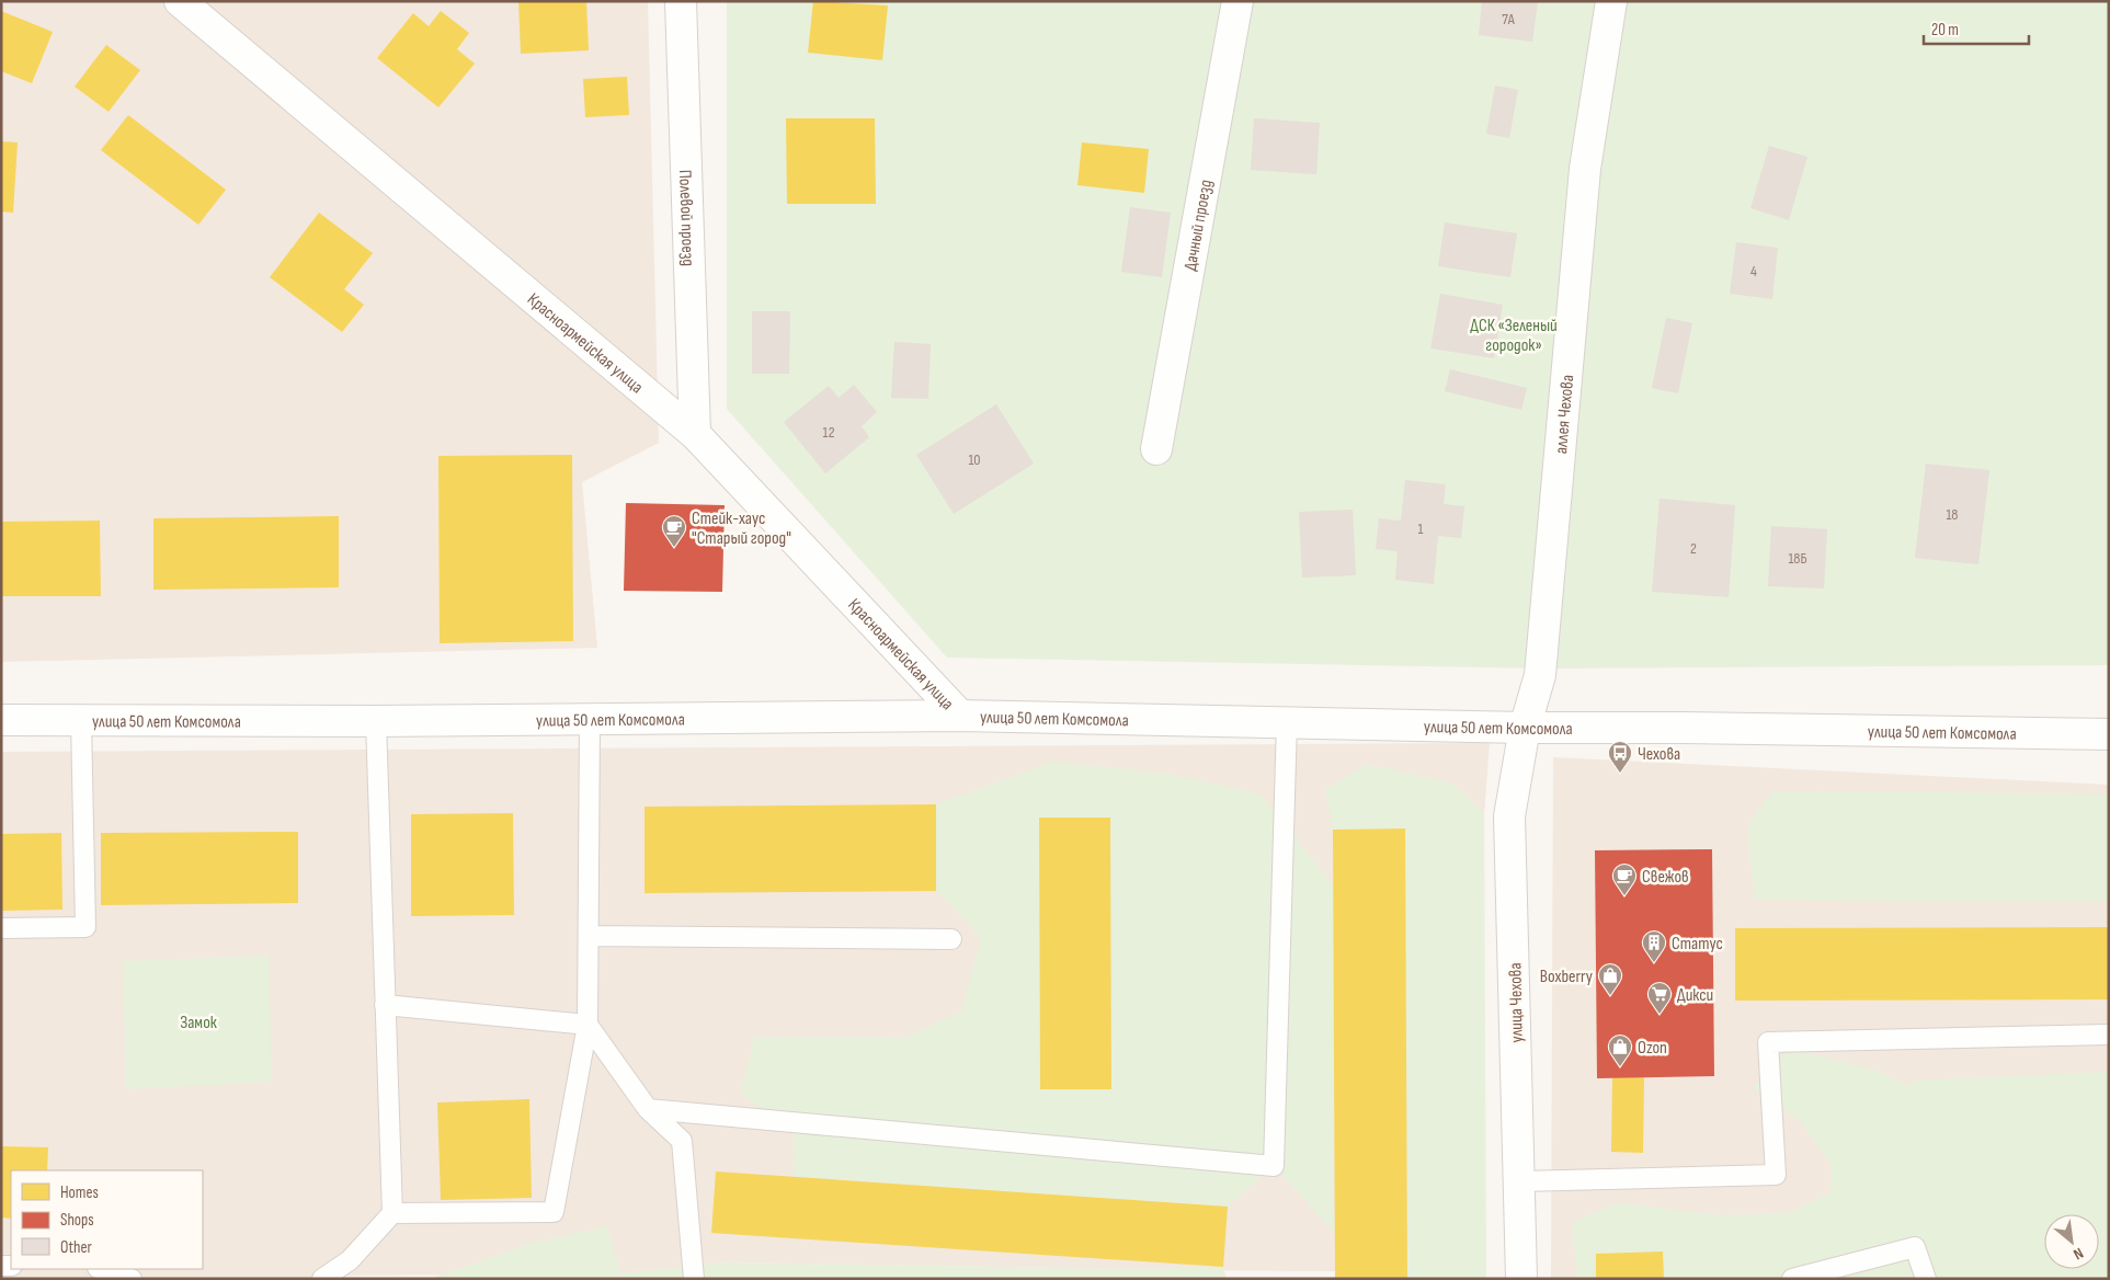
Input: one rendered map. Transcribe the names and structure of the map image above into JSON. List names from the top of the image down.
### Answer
{
  "streets": {
    "street": [
      "Полевой проезд",
      "Дачный проезд",
      "Красноармейская улица",
      "аллея Чехова",
      "улица 50 лет Комсомола",
      "улица Чехова"
    ]
  },
  "crossings": [
    ["Полевой проезд", "Красноармейская улица"],
    ["Красноармейская улица", "улица 50 лет Комсомола"],
    ["аллея Чехова", "улица 50 лет Комсомола"],
    ["аллея Чехова", "улица Чехова"],
    ["улица 50 лет Комсомола", "улица Чехова"]
  ],
  "parks": ["ДСК «Зеленый городок»", "Замок"],
  "places": {
    "cafe": ["Стейк-хаус \"Старый город\"", "Свежов"],
    "bus stop": ["Чехова"],
    "building": ["Статус"],
    "shop": ["Boxberry", "Ozon"],
    "supermarket": ["Дикси"]
  },
  "house_numbers": [
    "7А",
    "4",
    "12",
    "10",
    "18",
    "1",
    "2",
    "18Б"
  ],
  "legend": ["Homes", "Shops", "Other"],
  "scale_bar": "20 m",
  "north": "bottom right"
}
